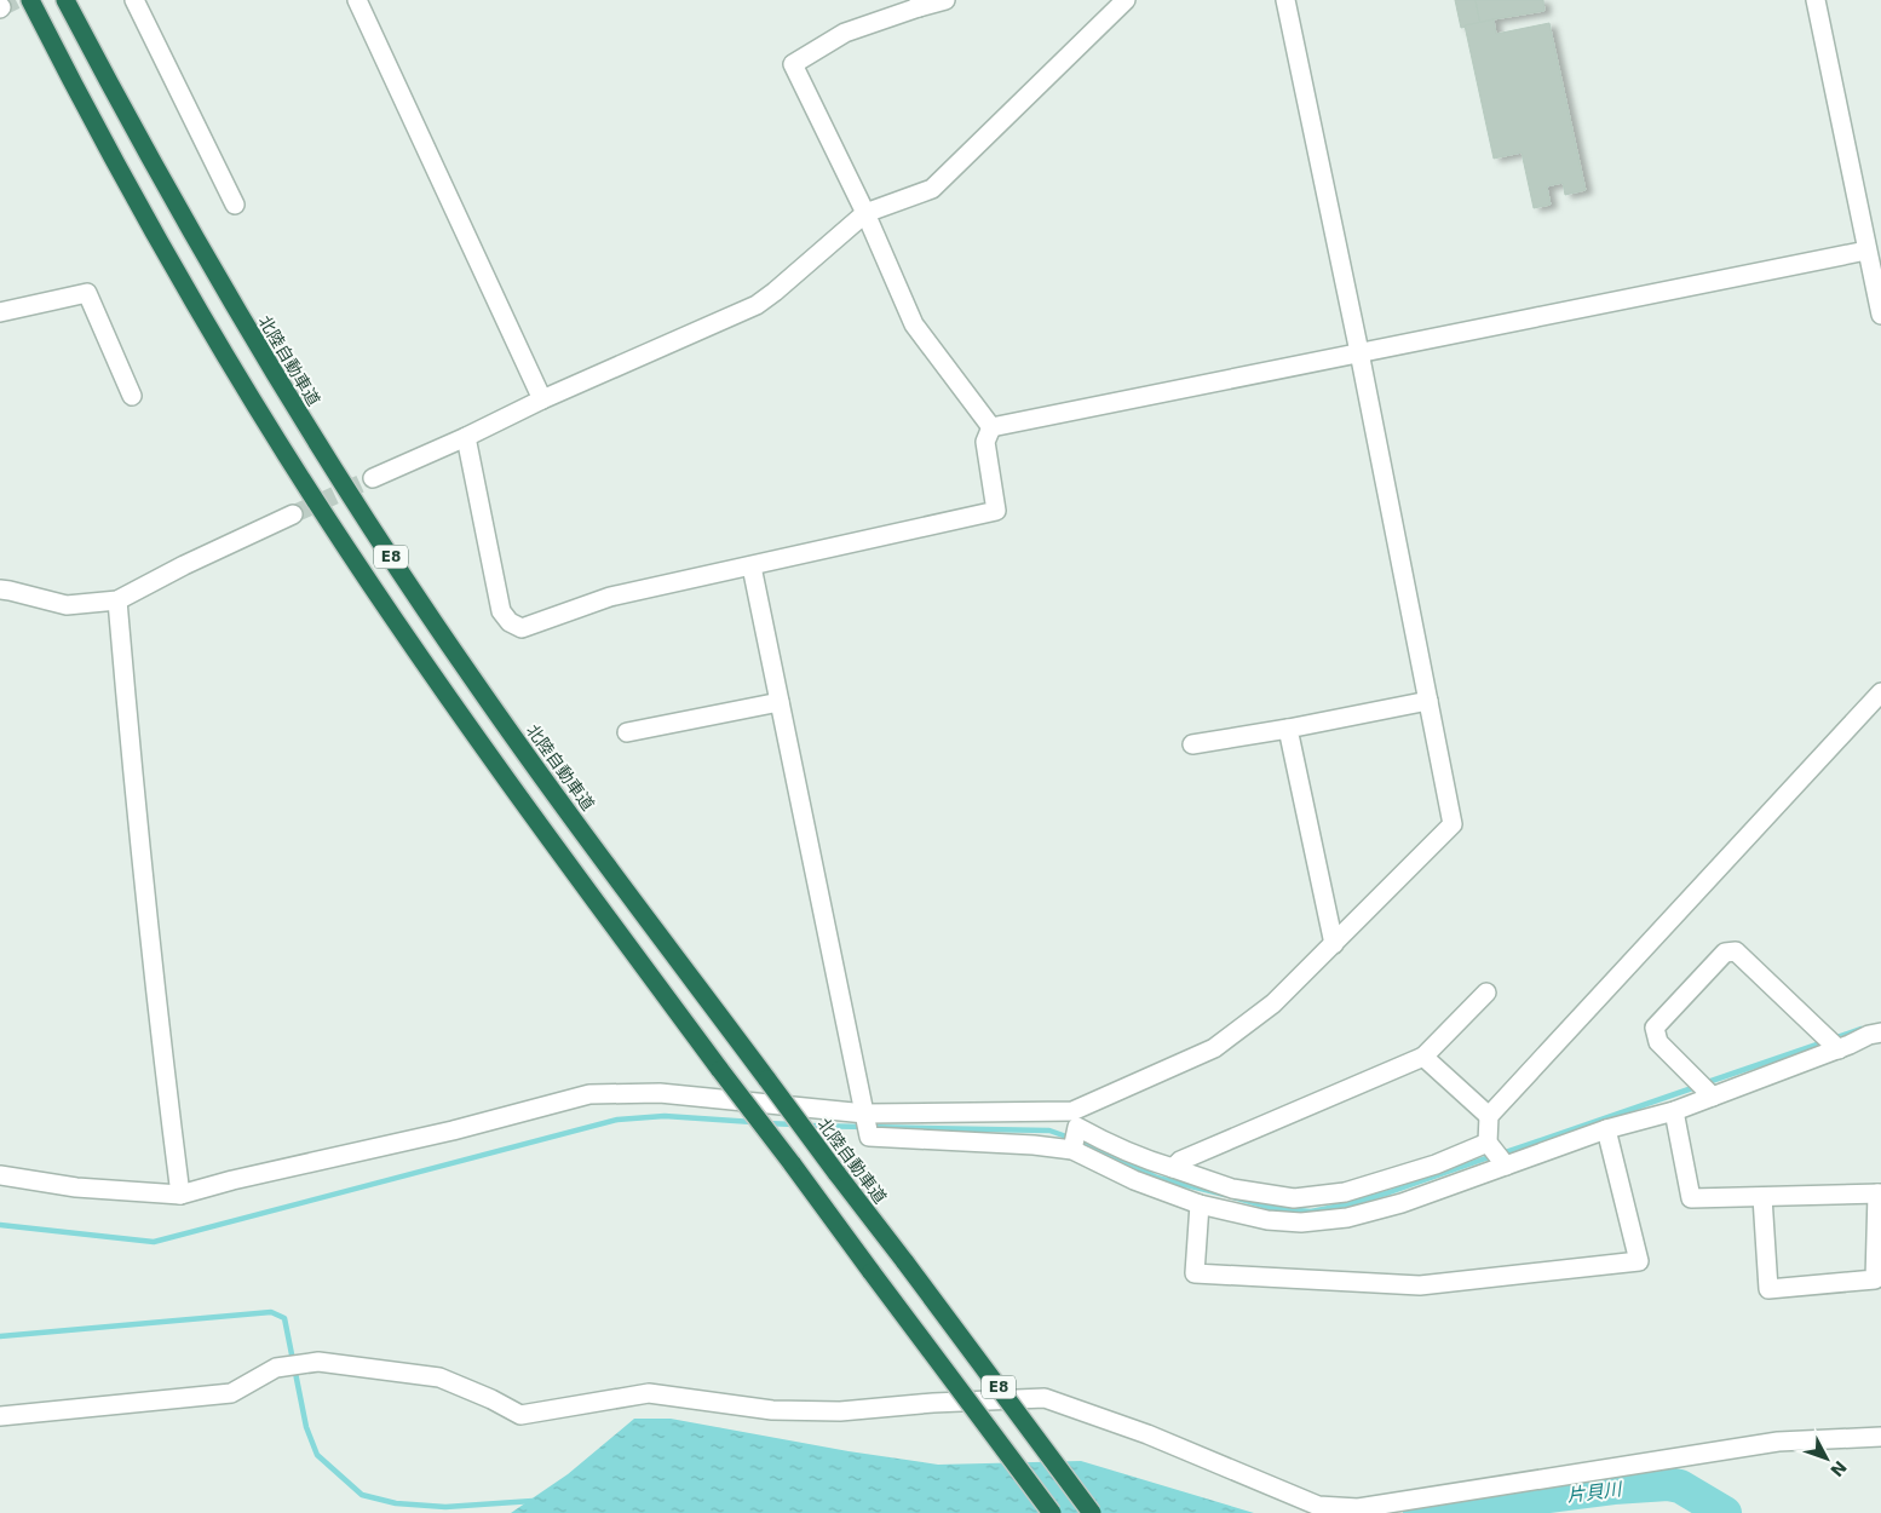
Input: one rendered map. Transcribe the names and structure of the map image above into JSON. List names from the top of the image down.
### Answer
{
  "streets": {
    "highway": ["北陸自動車道", "E8"]
  },
  "water": ["片貝川"],
  "north": "bottom right"
}
